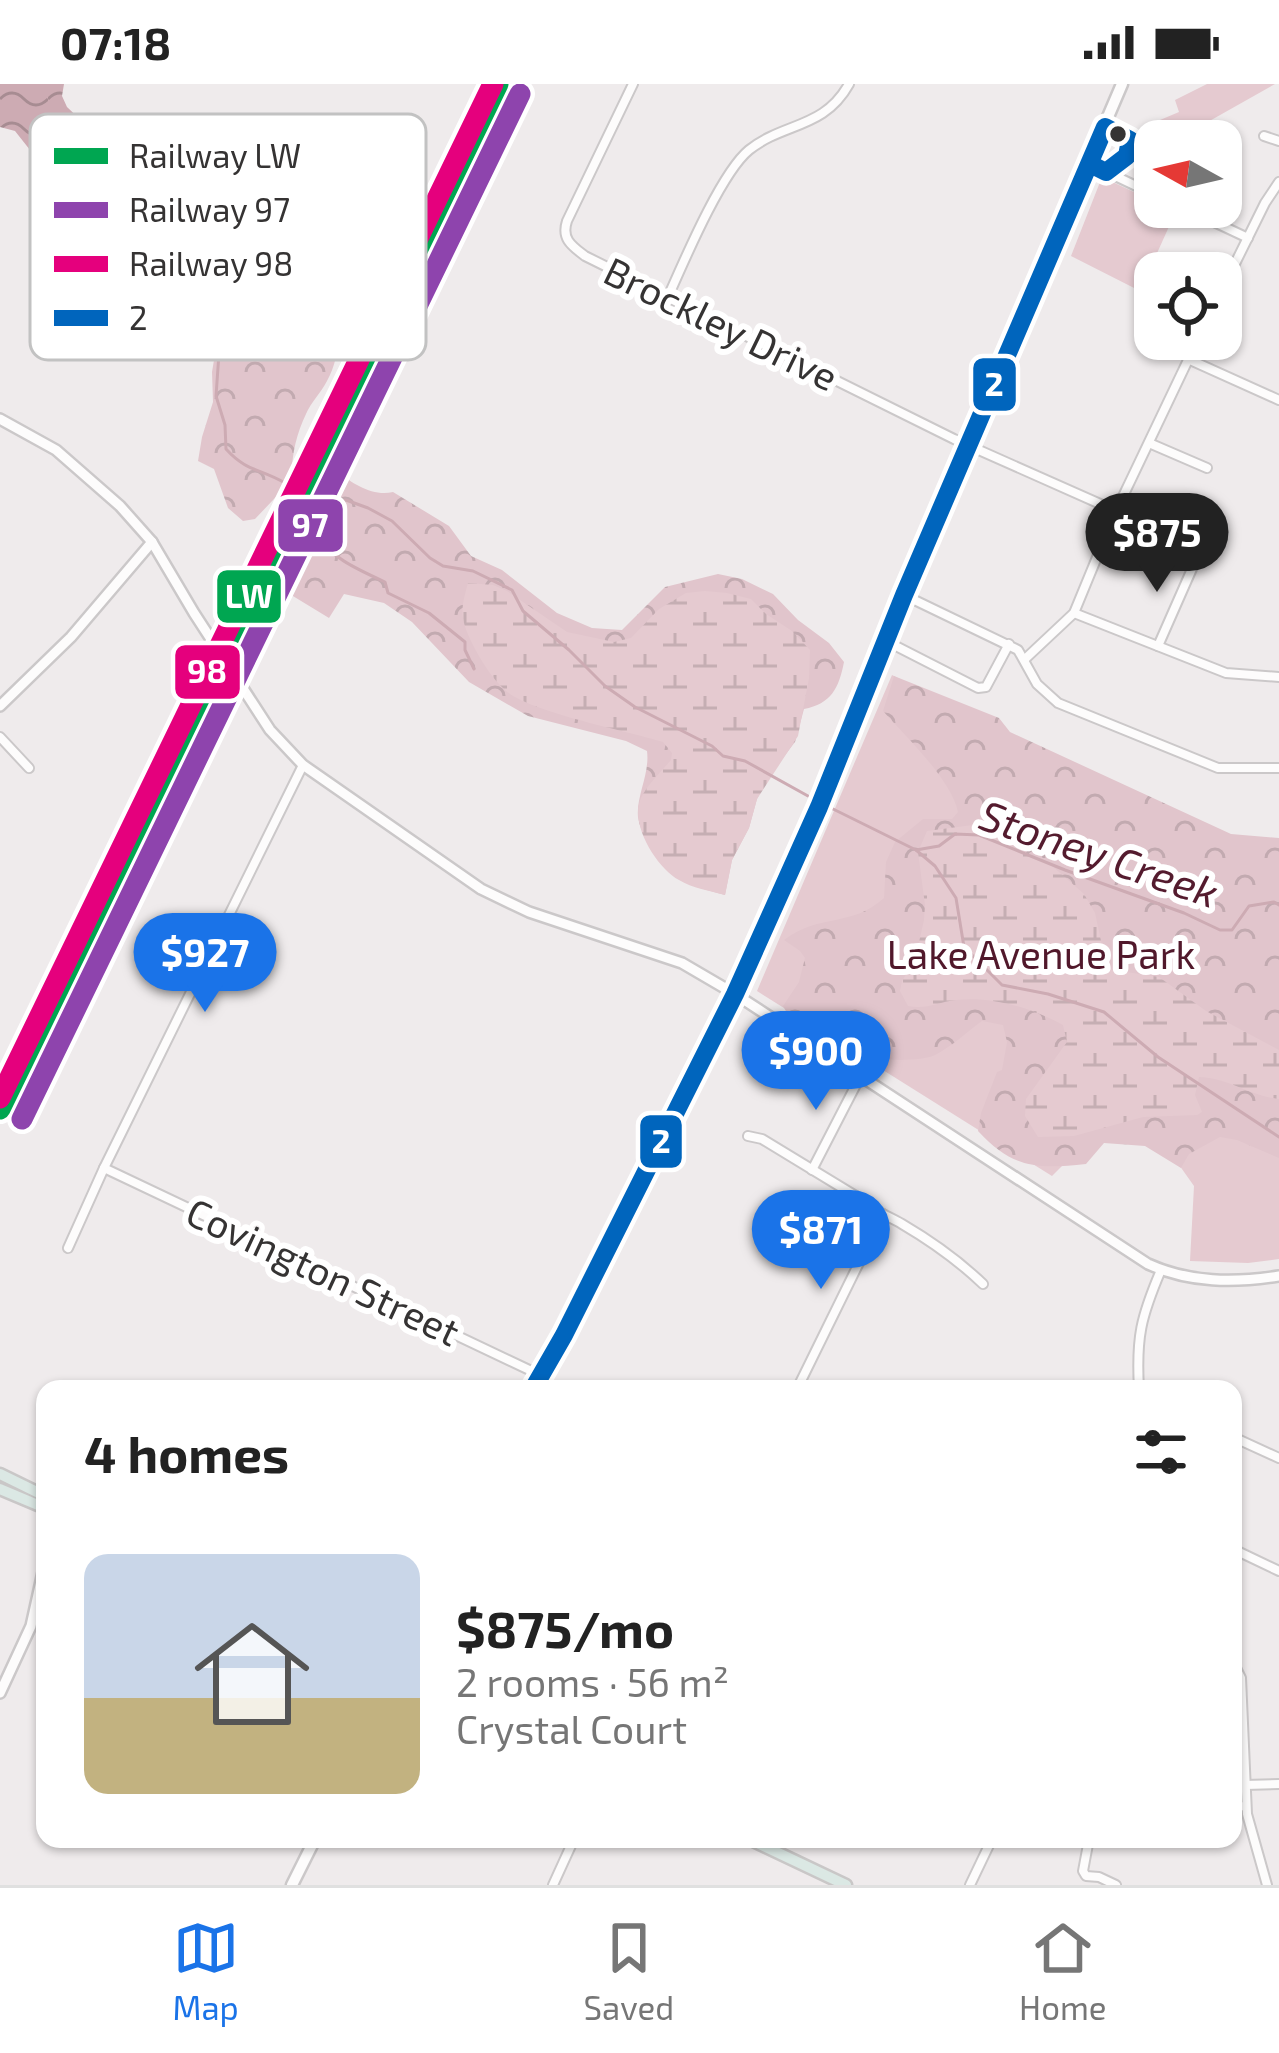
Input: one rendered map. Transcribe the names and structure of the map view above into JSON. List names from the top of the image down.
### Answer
{
  "streets": {
    "street": ["Brockley Drive", "Covington Street"]
  },
  "water": ["Stoney Creek"],
  "parks": ["Lake Avenue Park"],
  "lines": [
    "rail line LW",
    "rail line 98",
    "rail line 97",
    "transit line 2"
  ],
  "legend": [
    "Railway LW",
    "Railway 97",
    "Railway 98",
    "2"
  ],
  "north": "left",
  "page": {
    "status": "07:18",
    "price": [
      "$875",
      "$927",
      "$900",
      "$871"
    ],
    "heading": "4 homes",
    "list": [
      {
        "name": "$875/mo",
        "note": "2 rooms · 56 m² · Crystal Court"
      }
    ],
    "tabs": ["Map", "Saved", "Home"]
  }
}
